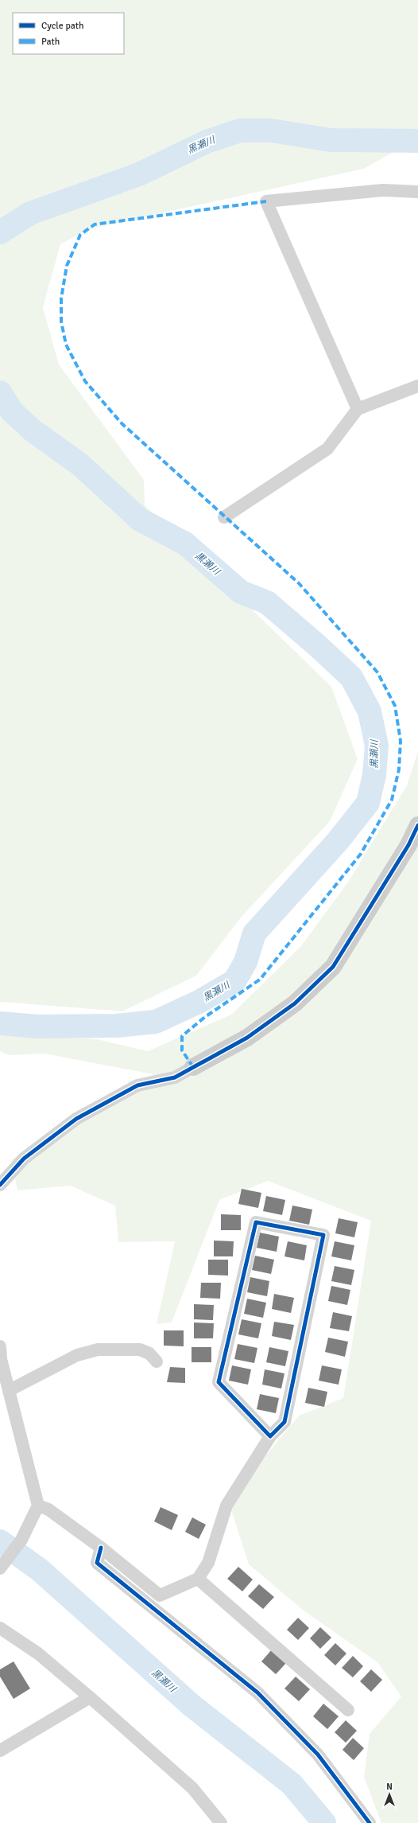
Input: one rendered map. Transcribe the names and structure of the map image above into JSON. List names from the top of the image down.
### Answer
{
  "water": ["黒瀬川"],
  "legend": ["Cycle path", "Path"],
  "north": "top"
}
